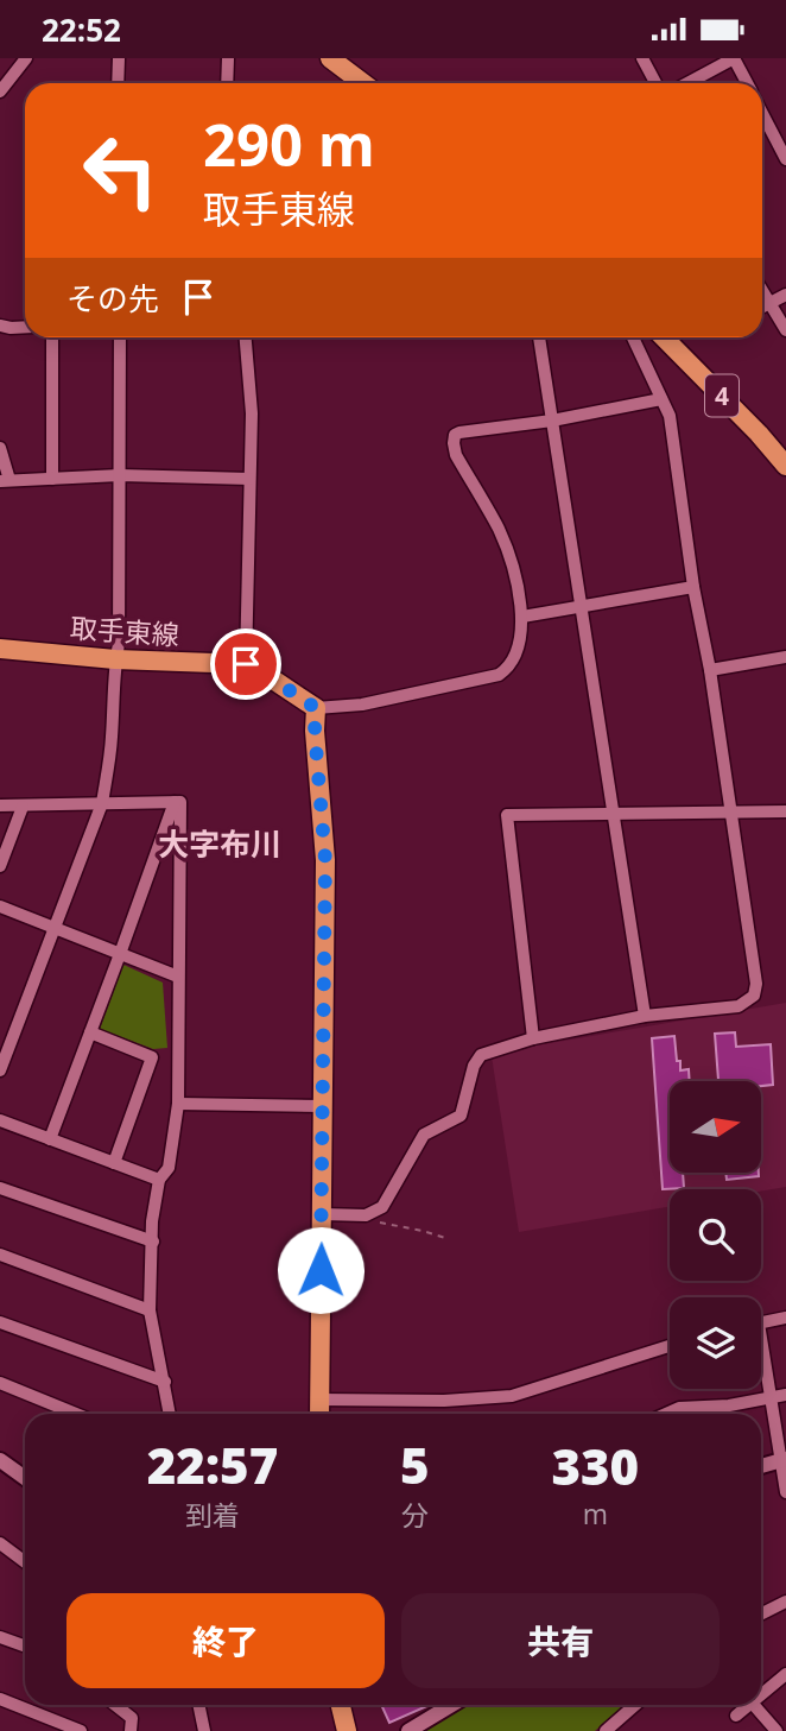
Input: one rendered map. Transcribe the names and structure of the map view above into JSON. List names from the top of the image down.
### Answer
{
  "streets": {
    "main road": ["4", "取手東線"]
  },
  "districts": ["大字布川"],
  "north": "right",
  "page": {
    "status": "22:52",
    "turn": ["290 m", "取手東線"],
    "then": "その先",
    "eta": [
      "22:57",
      "到着",
      "5",
      "分",
      "330",
      "m"
    ],
    "buttons": ["終了", "共有"]
  }
}
